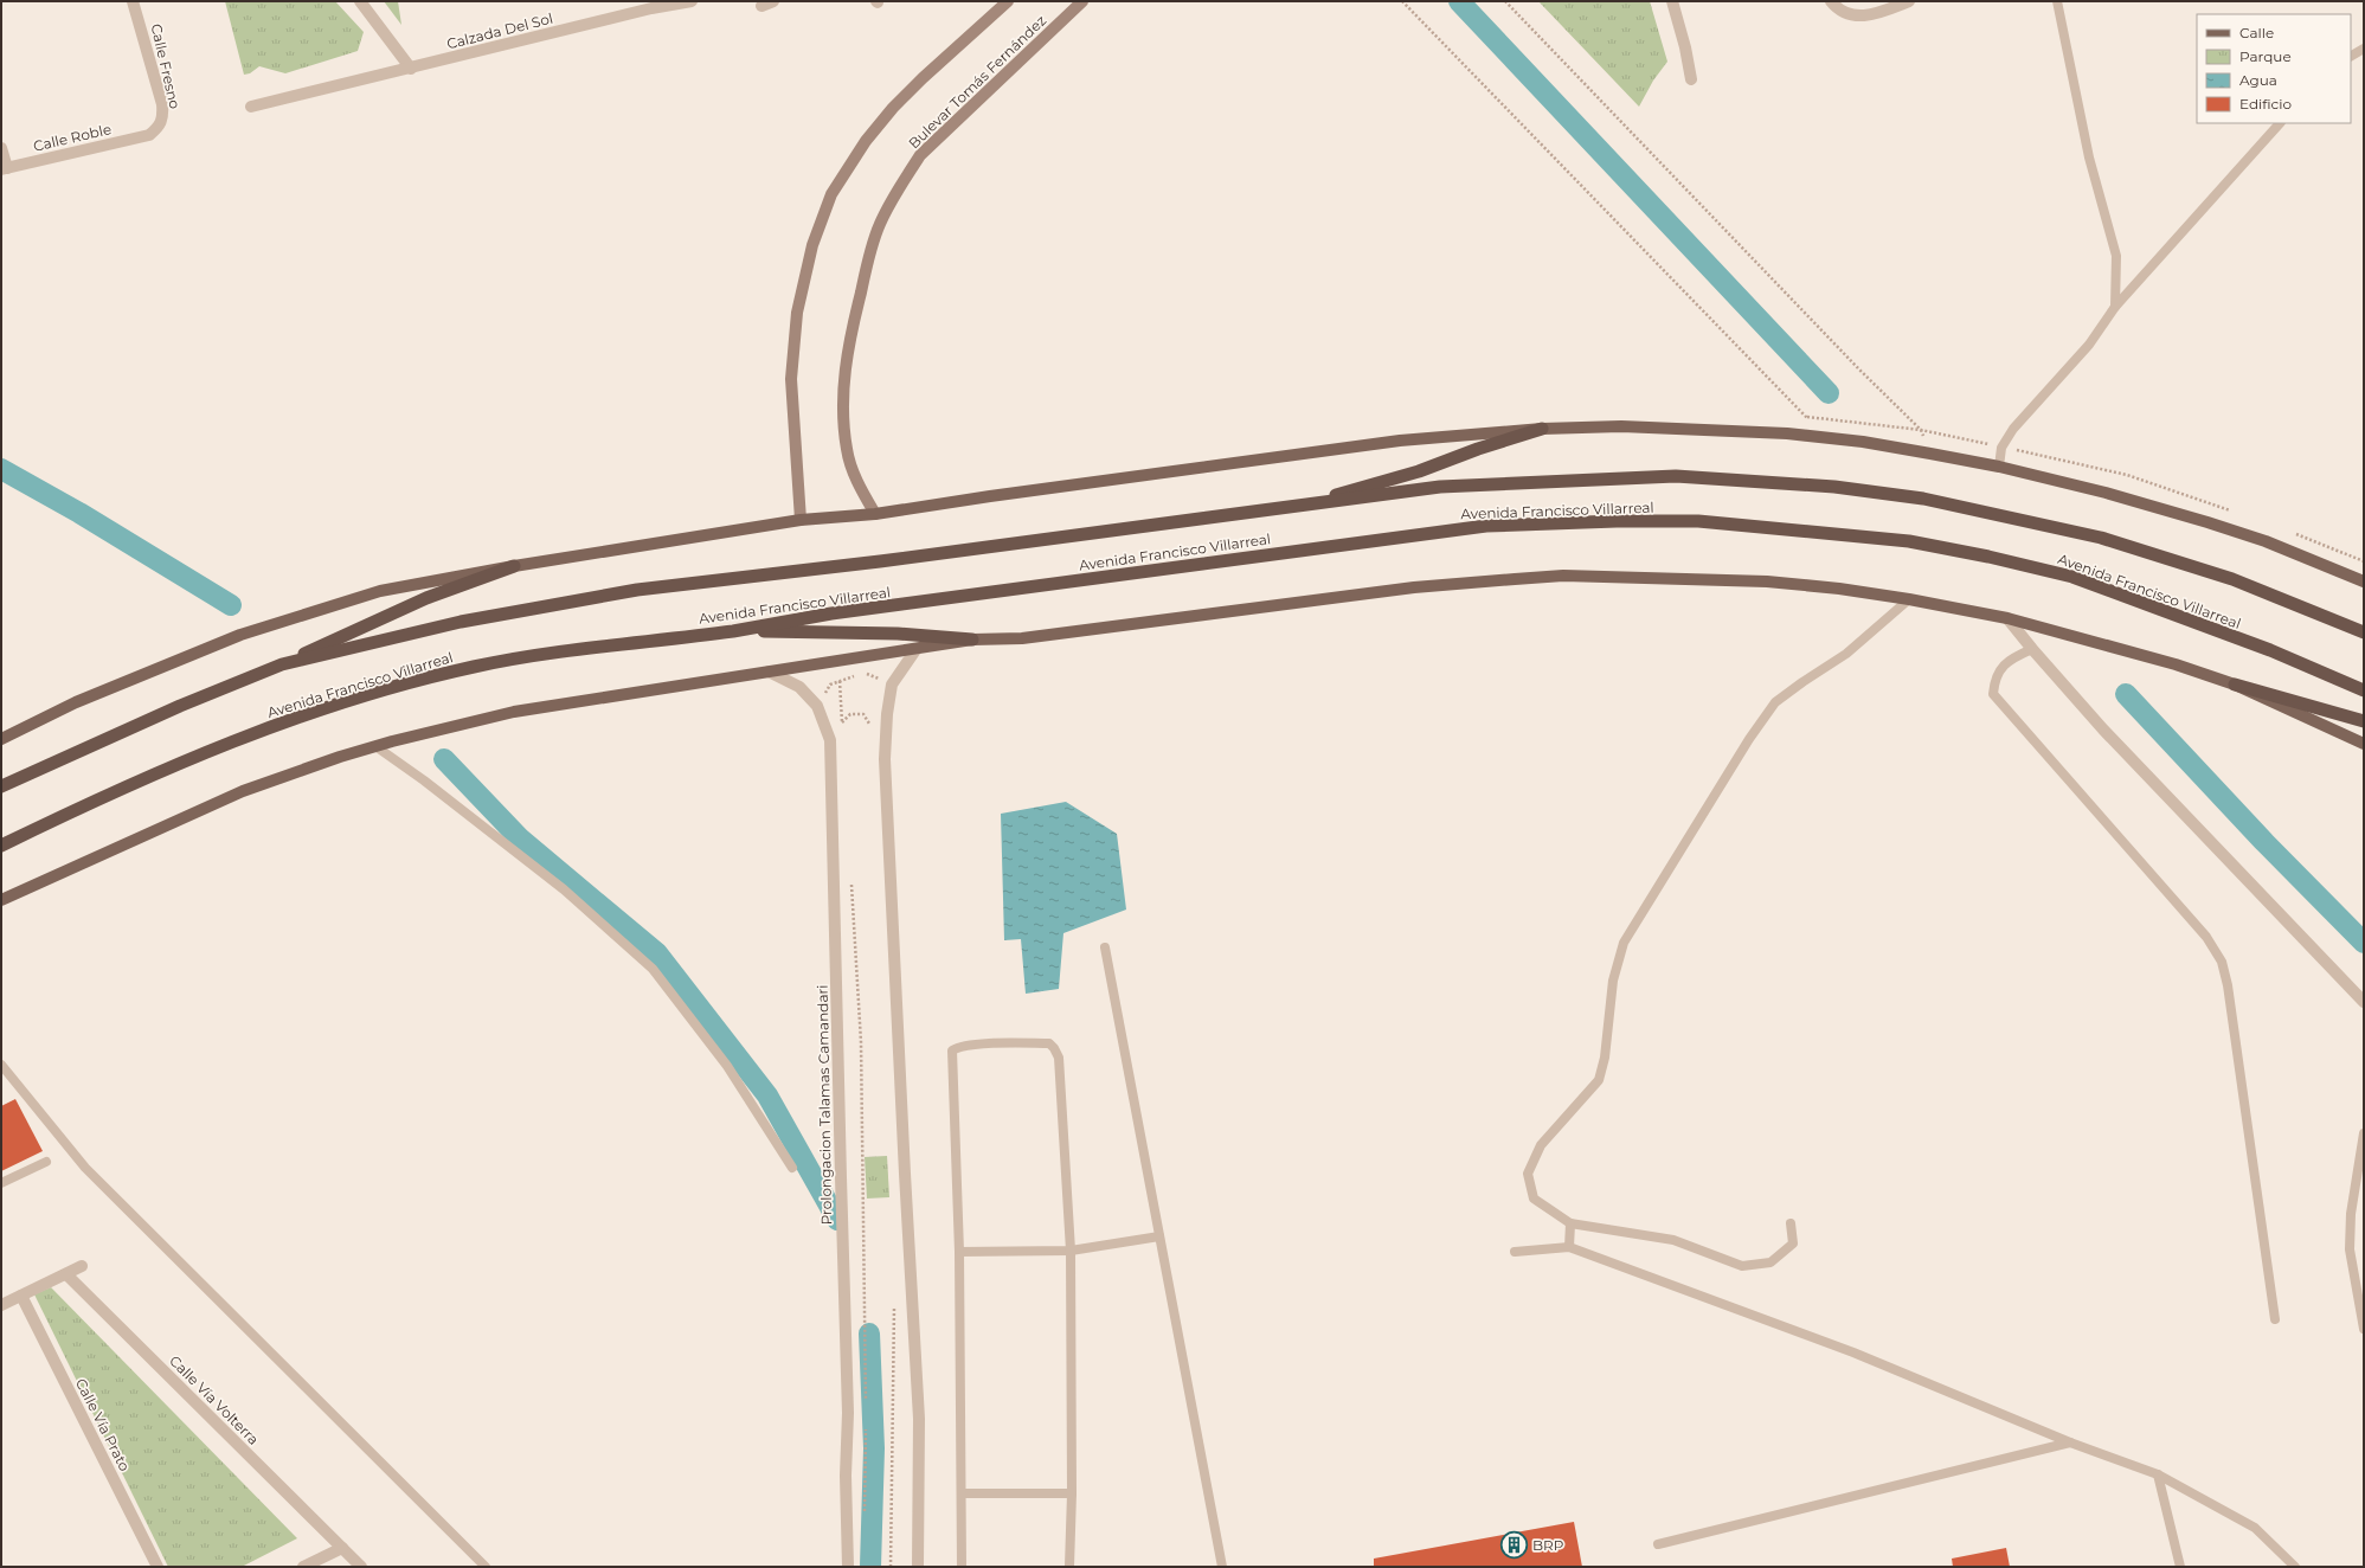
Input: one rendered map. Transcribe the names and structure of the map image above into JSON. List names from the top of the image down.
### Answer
{
  "streets": {
    "highway": ["Avenida Francisco Villarreal"],
    "main road": ["Bulevar Tomás Fernández"],
    "street": [
      "Calzada Del Sol",
      "Calle Fresno",
      "Calle Roble",
      "Prolongacion Talamas Camandari",
      "Calle Vía Volterra",
      "Calle Vía Prato"
    ]
  },
  "crossings": [
    ["Calle Fresno", "Calle Roble"]
  ],
  "places": {
    "building": ["BRP"]
  },
  "legend": [
    "Calle",
    "Parque",
    "Agua",
    "Edificio"
  ]
}
